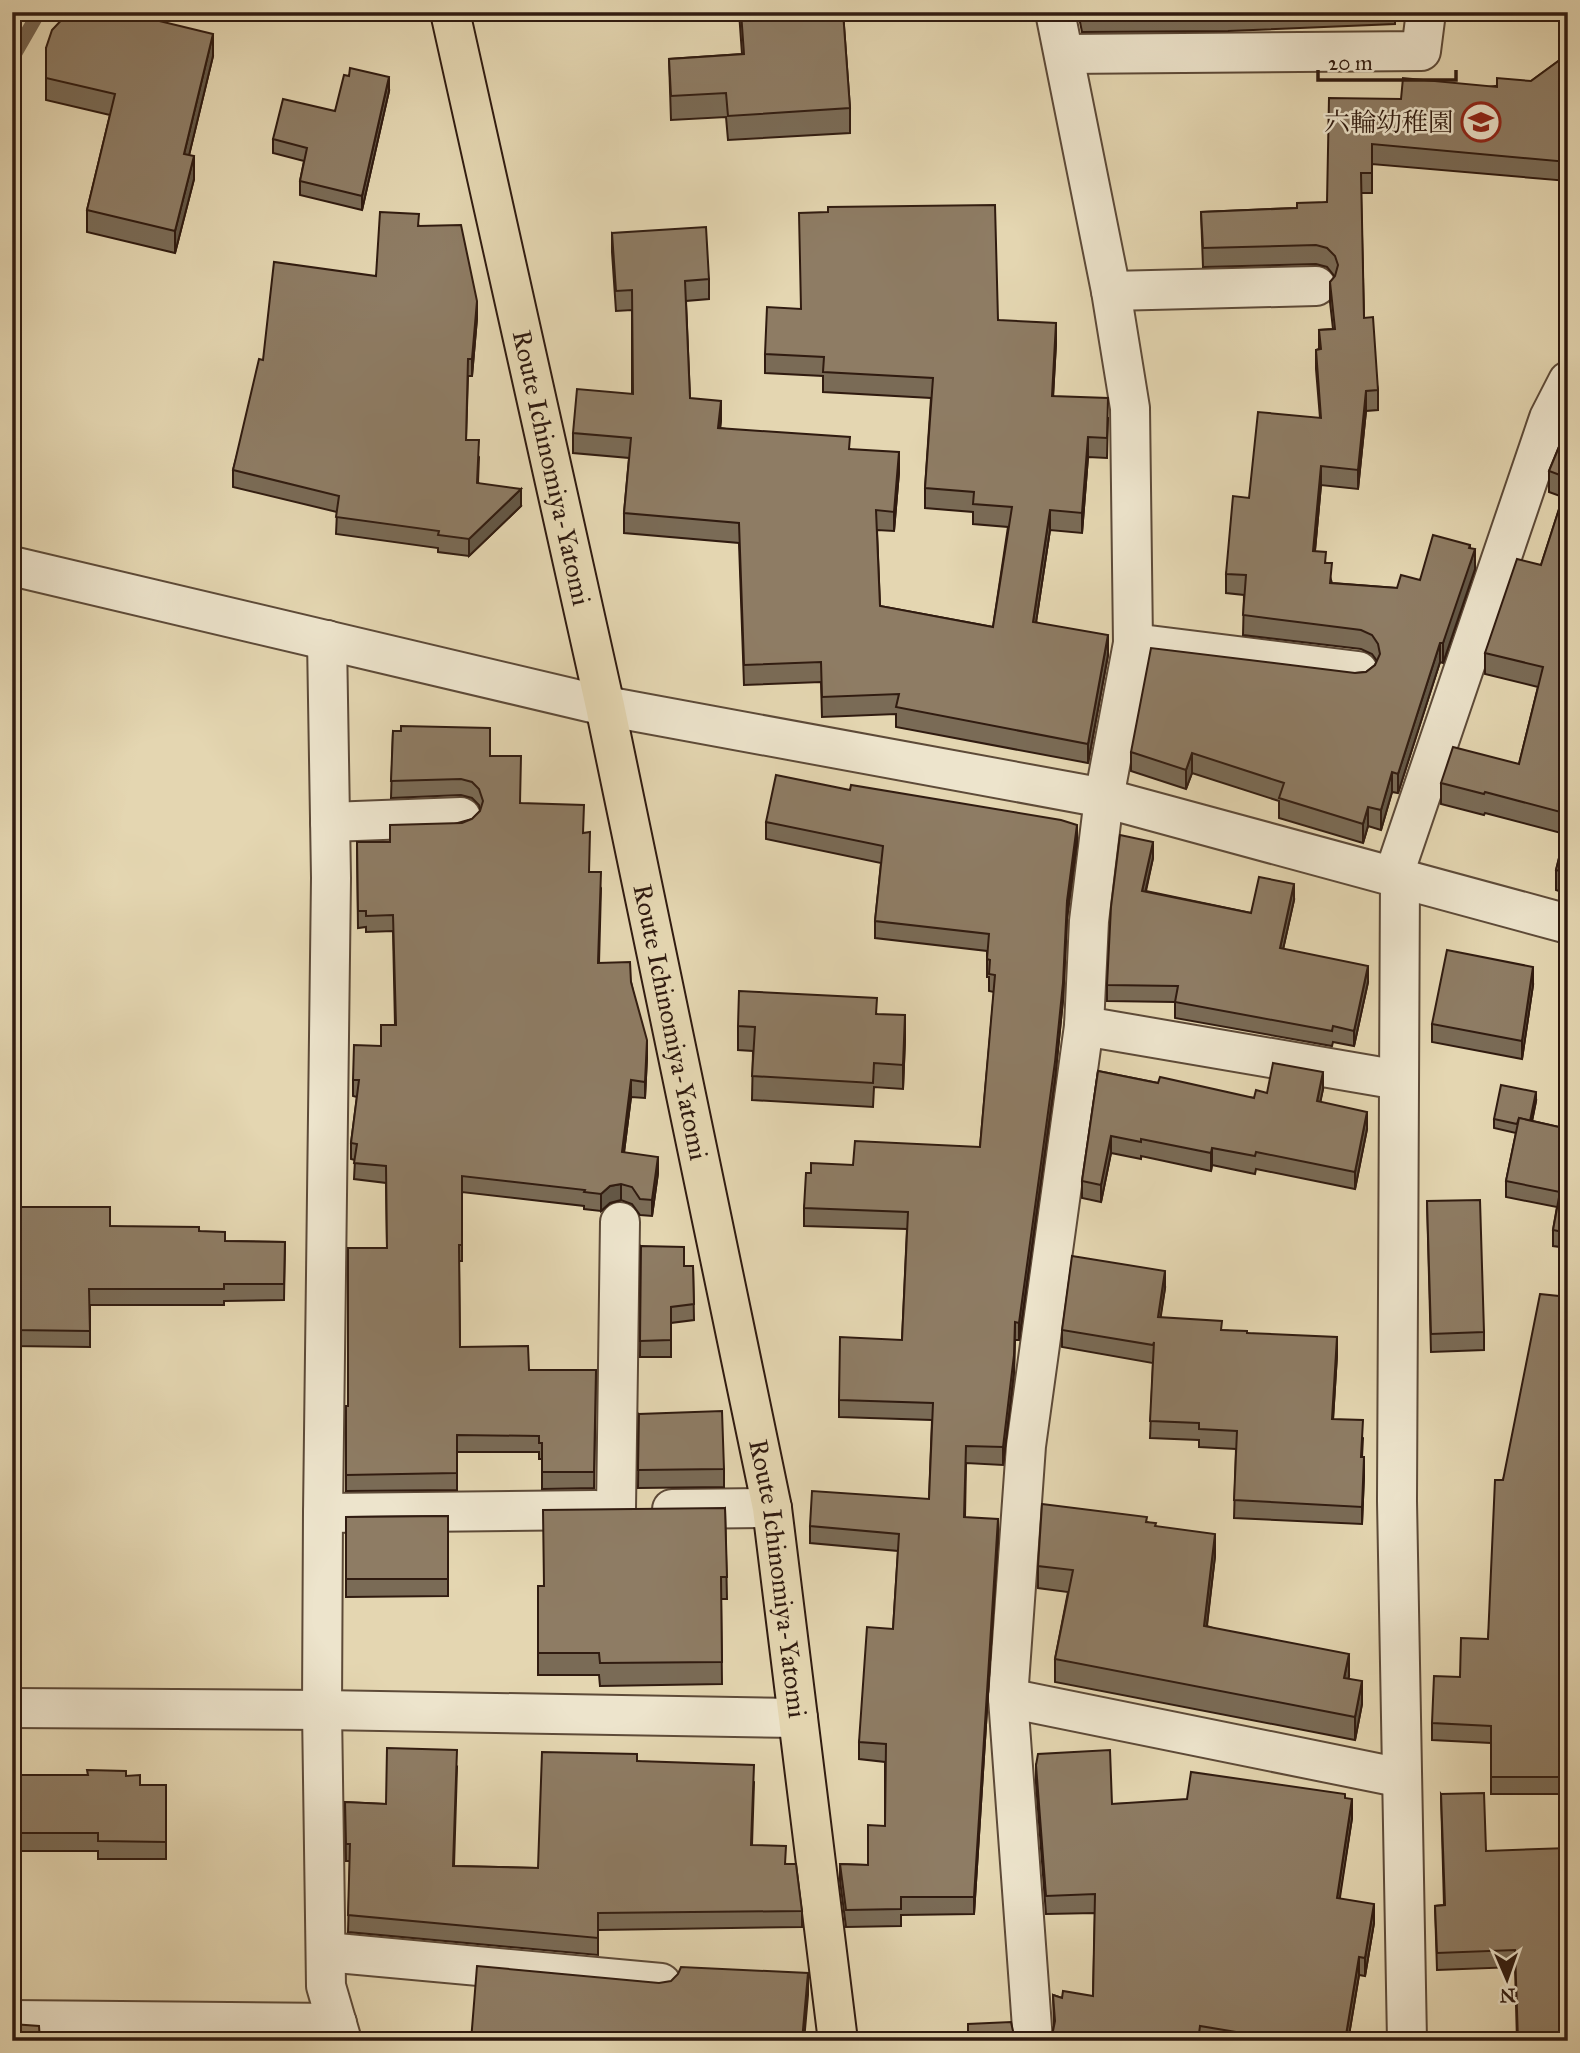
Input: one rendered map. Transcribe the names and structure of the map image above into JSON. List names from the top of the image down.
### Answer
{
  "streets": {
    "main road": ["Route Ichinomiya-Yatomi"]
  },
  "places": {
    "school or university": ["六輪幼稚園"]
  },
  "scale_bar": "20 m",
  "north": "bottom"
}
